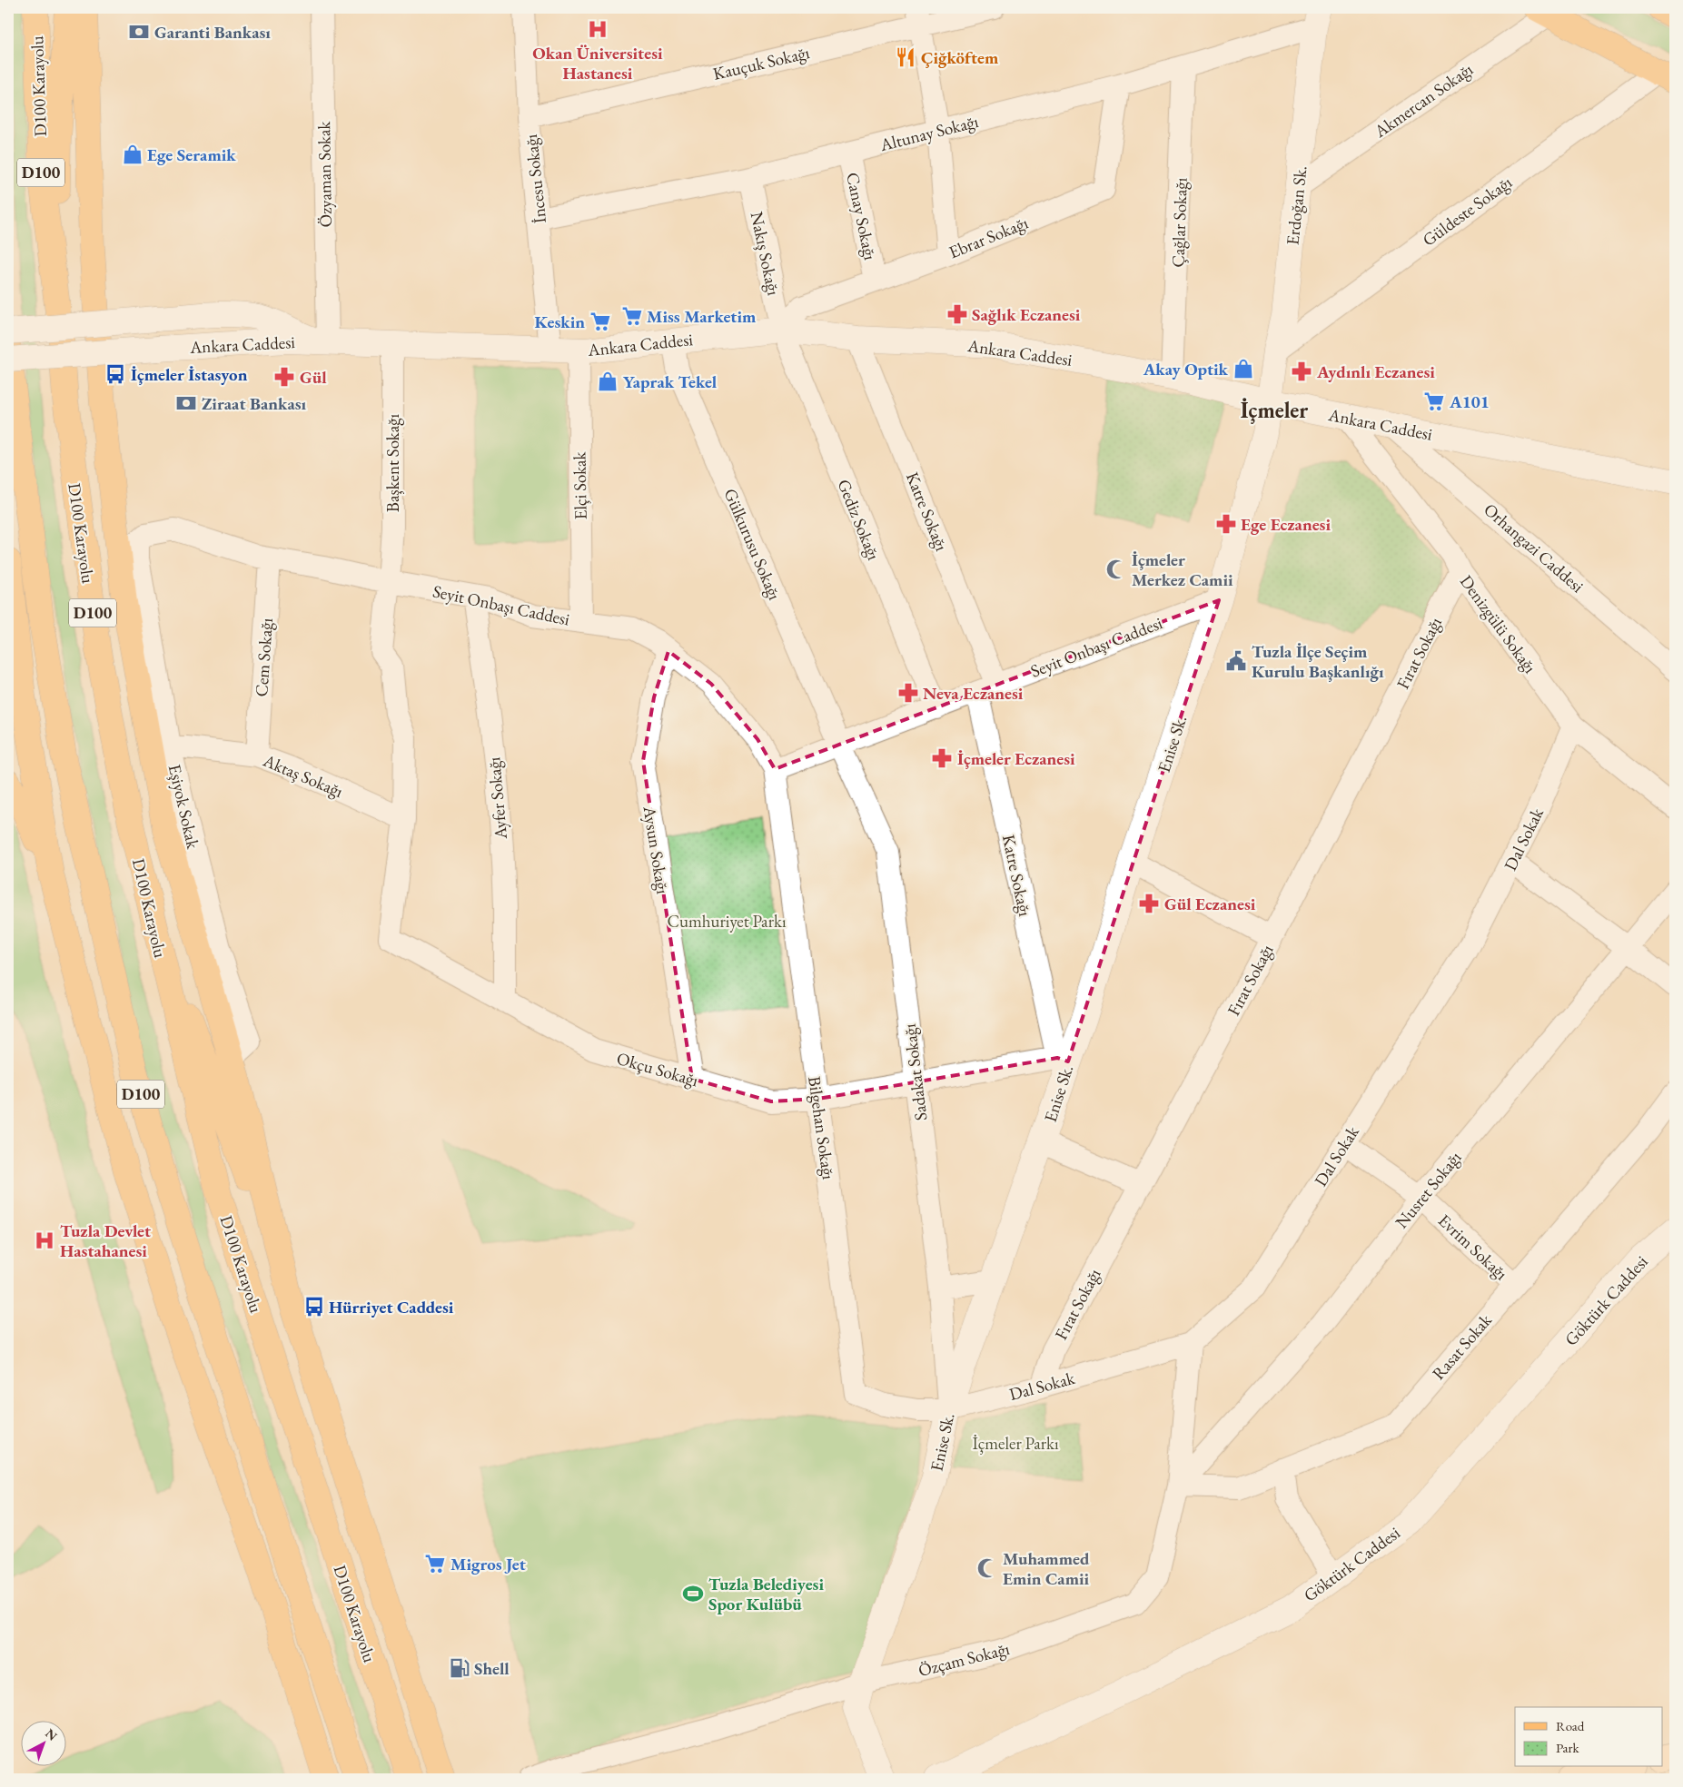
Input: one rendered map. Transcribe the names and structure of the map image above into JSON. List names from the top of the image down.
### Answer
{
  "streets": {
    "main road": ["D100 Karayolu", "D100"],
    "street": [
      "Kauçuk Sokağı",
      "Akmercan Sokağı",
      "Altunay Sokağı",
      "Özyaman Sokak",
      "İncesu Sokağı",
      "Erdoğan Sk.",
      "Güldeste Sokağı",
      "Canay Sokağı",
      "Çağlar Sokağı",
      "Ebrar Sokağı",
      "Nakış Sokağı",
      "Ankara Caddesi",
      "Başkent Sokağı",
      "Elçi Sokak",
      "Katre Sokağı",
      "Gediz Sokağı",
      "Gülkurusu Sokağı",
      "Orhangazi Caddesi",
      "Seyit Onbaşı Caddesi",
      "Denizgülü Sokağı",
      "Fırat Sokağı",
      "Cem Sokağı",
      "Enise Sk.",
      "Aktaş Sokağı",
      "Ayfer Sokağı",
      "Eşiyok Sokak",
      "Dal Sokak",
      "Aysun Sokağı",
      "Okçu Sokağı",
      "Sadakat Sokağı",
      "Bilgehan Sokağı",
      "Nusret Sokağı",
      "Evrim Sokağı",
      "Göktürk Caddesi",
      "Rasat Sokak",
      "Özçam Sokağı"
    ]
  },
  "crossings": [
    ["Kauçuk Sokağı", "İncesu Sokağı"],
    ["Akmercan Sokağı", "Erdoğan Sk."],
    ["Altunay Sokağı", "İncesu Sokağı"],
    ["Altunay Sokağı", "Erdoğan Sk."],
    ["Altunay Sokağı", "Canay Sokağı"],
    ["Altunay Sokağı", "Çağlar Sokağı"],
    ["Altunay Sokağı", "Ebrar Sokağı"],
    ["Altunay Sokağı", "Nakış Sokağı"],
    ["Özyaman Sokak", "Ankara Caddesi"],
    ["İncesu Sokağı", "Ankara Caddesi"],
    ["Erdoğan Sk.", "Güldeste Sokağı"],
    ["Erdoğan Sk.", "Ankara Caddesi"],
    ["Erdoğan Sk.", "Enise Sk."],
    ["Canay Sokağı", "Ebrar Sokağı"],
    ["Çağlar Sokağı", "Ankara Caddesi"],
    ["Ebrar Sokağı", "Nakış Sokağı"],
    ["Ebrar Sokağı", "Ankara Caddesi"],
    ["Ebrar Sokağı", "Gediz Sokağı"],
    ["Nakış Sokağı", "Ankara Caddesi"],
    ["Nakış Sokağı", "Gediz Sokağı"],
    ["Ankara Caddesi", "Başkent Sokağı"],
    ["Ankara Caddesi", "Elçi Sokak"],
    ["Ankara Caddesi", "Katre Sokağı"],
    ["Ankara Caddesi", "Gediz Sokağı"],
    ["Ankara Caddesi", "Gülkurusu Sokağı"],
    ["Ankara Caddesi", "Orhangazi Caddesi"],
    ["Ankara Caddesi", "Denizgülü Sokağı"],
    ["Ankara Caddesi", "Enise Sk."],
    ["Başkent Sokağı", "Seyit Onbaşı Caddesi"],
    ["Başkent Sokağı", "Aktaş Sokağı"],
    ["Başkent Sokağı", "Okçu Sokağı"],
    ["Elçi Sokak", "Seyit Onbaşı Caddesi"],
    ["Katre Sokağı", "Seyit Onbaşı Caddesi"],
    ["Katre Sokağı", "Enise Sk."],
    ["Katre Sokağı", "Okçu Sokağı"],
    ["Gediz Sokağı", "Seyit Onbaşı Caddesi"],
    ["Gülkurusu Sokağı", "Seyit Onbaşı Caddesi"],
    ["Gülkurusu Sokağı", "Sadakat Sokağı"],
    ["Seyit Onbaşı Caddesi", "Cem Sokağı"],
    ["Seyit Onbaşı Caddesi", "Enise Sk."],
    ["Seyit Onbaşı Caddesi", "Ayfer Sokağı"],
    ["Seyit Onbaşı Caddesi", "Eşiyok Sokak"],
    ["Seyit Onbaşı Caddesi", "Aysun Sokağı"],
    ["Seyit Onbaşı Caddesi", "Sadakat Sokağı"],
    ["Seyit Onbaşı Caddesi", "Bilgehan Sokağı"],
    ["Denizgülü Sokağı", "Fırat Sokağı"],
    ["Denizgülü Sokağı", "Dal Sokak"],
    ["Fırat Sokağı", "Dal Sokak"],
    ["Cem Sokağı", "Aktaş Sokağı"],
    ["Enise Sk.", "Dal Sokak"],
    ["Enise Sk.", "Okçu Sokağı"],
    ["Enise Sk.", "Sadakat Sokağı"],
    ["Enise Sk.", "Bilgehan Sokağı"],
    ["Enise Sk.", "Özçam Sokağı"],
    ["Aktaş Sokağı", "Eşiyok Sokak"],
    ["Aktaş Sokağı", "Okçu Sokağı"],
    ["Ayfer Sokağı", "Okçu Sokağı"],
    ["Dal Sokak", "Sadakat Sokağı"],
    ["Dal Sokak", "Bilgehan Sokağı"],
    ["Dal Sokak", "Evrim Sokağı"],
    ["Dal Sokak", "Özçam Sokağı"],
    ["Aysun Sokağı", "Okçu Sokağı"],
    ["Okçu Sokağı", "Sadakat Sokağı"],
    ["Okçu Sokağı", "Bilgehan Sokağı"],
    ["Sadakat Sokağı", "Bilgehan Sokağı"],
    ["Nusret Sokağı", "Evrim Sokağı"],
    ["Nusret Sokağı", "Rasat Sokak"],
    ["Nusret Sokağı", "Özçam Sokağı"],
    ["Evrim Sokağı", "Rasat Sokak"],
    ["Rasat Sokak", "Özçam Sokağı"]
  ],
  "districts": ["İçmeler"],
  "parks": ["Cumhuriyet Parkı", "İçmeler Parkı"],
  "places": {
    "hospital": ["Okan Üniversitesi Hastanesi", "Tuzla Devlet Hastahanesi"],
    "bank": ["Garanti Bankası", "Ziraat Bankası"],
    "restaurant": ["Çiğköftem"],
    "shop": ["Ege Seramik", "Akay Optik", "Yaprak Tekel"],
    "pharmacy": [
      "Sağlık Eczanesi",
      "Aydınlı Eczanesi",
      "Gül",
      "Ege Eczanesi",
      "Neva Eczanesi",
      "İçmeler Eczanesi",
      "Gül Eczanesi"
    ],
    "supermarket": [
      "Miss Marketim",
      "Keskin",
      "A101",
      "Migros Jet"
    ],
    "bus stop": ["İçmeler İstasyon", "Hürriyet Caddesi"],
    "mosque": ["İçmeler Merkez Camii", "Muhammed Emin Camii"],
    "public building": ["Tuzla İlçe Seçim Kurulu Başkanlığı"],
    "sports": ["Tuzla Belediyesi Spor Kulübü"],
    "fuel station": ["Shell"]
  },
  "legend": ["Road", "Park"],
  "north": "top right"
}
